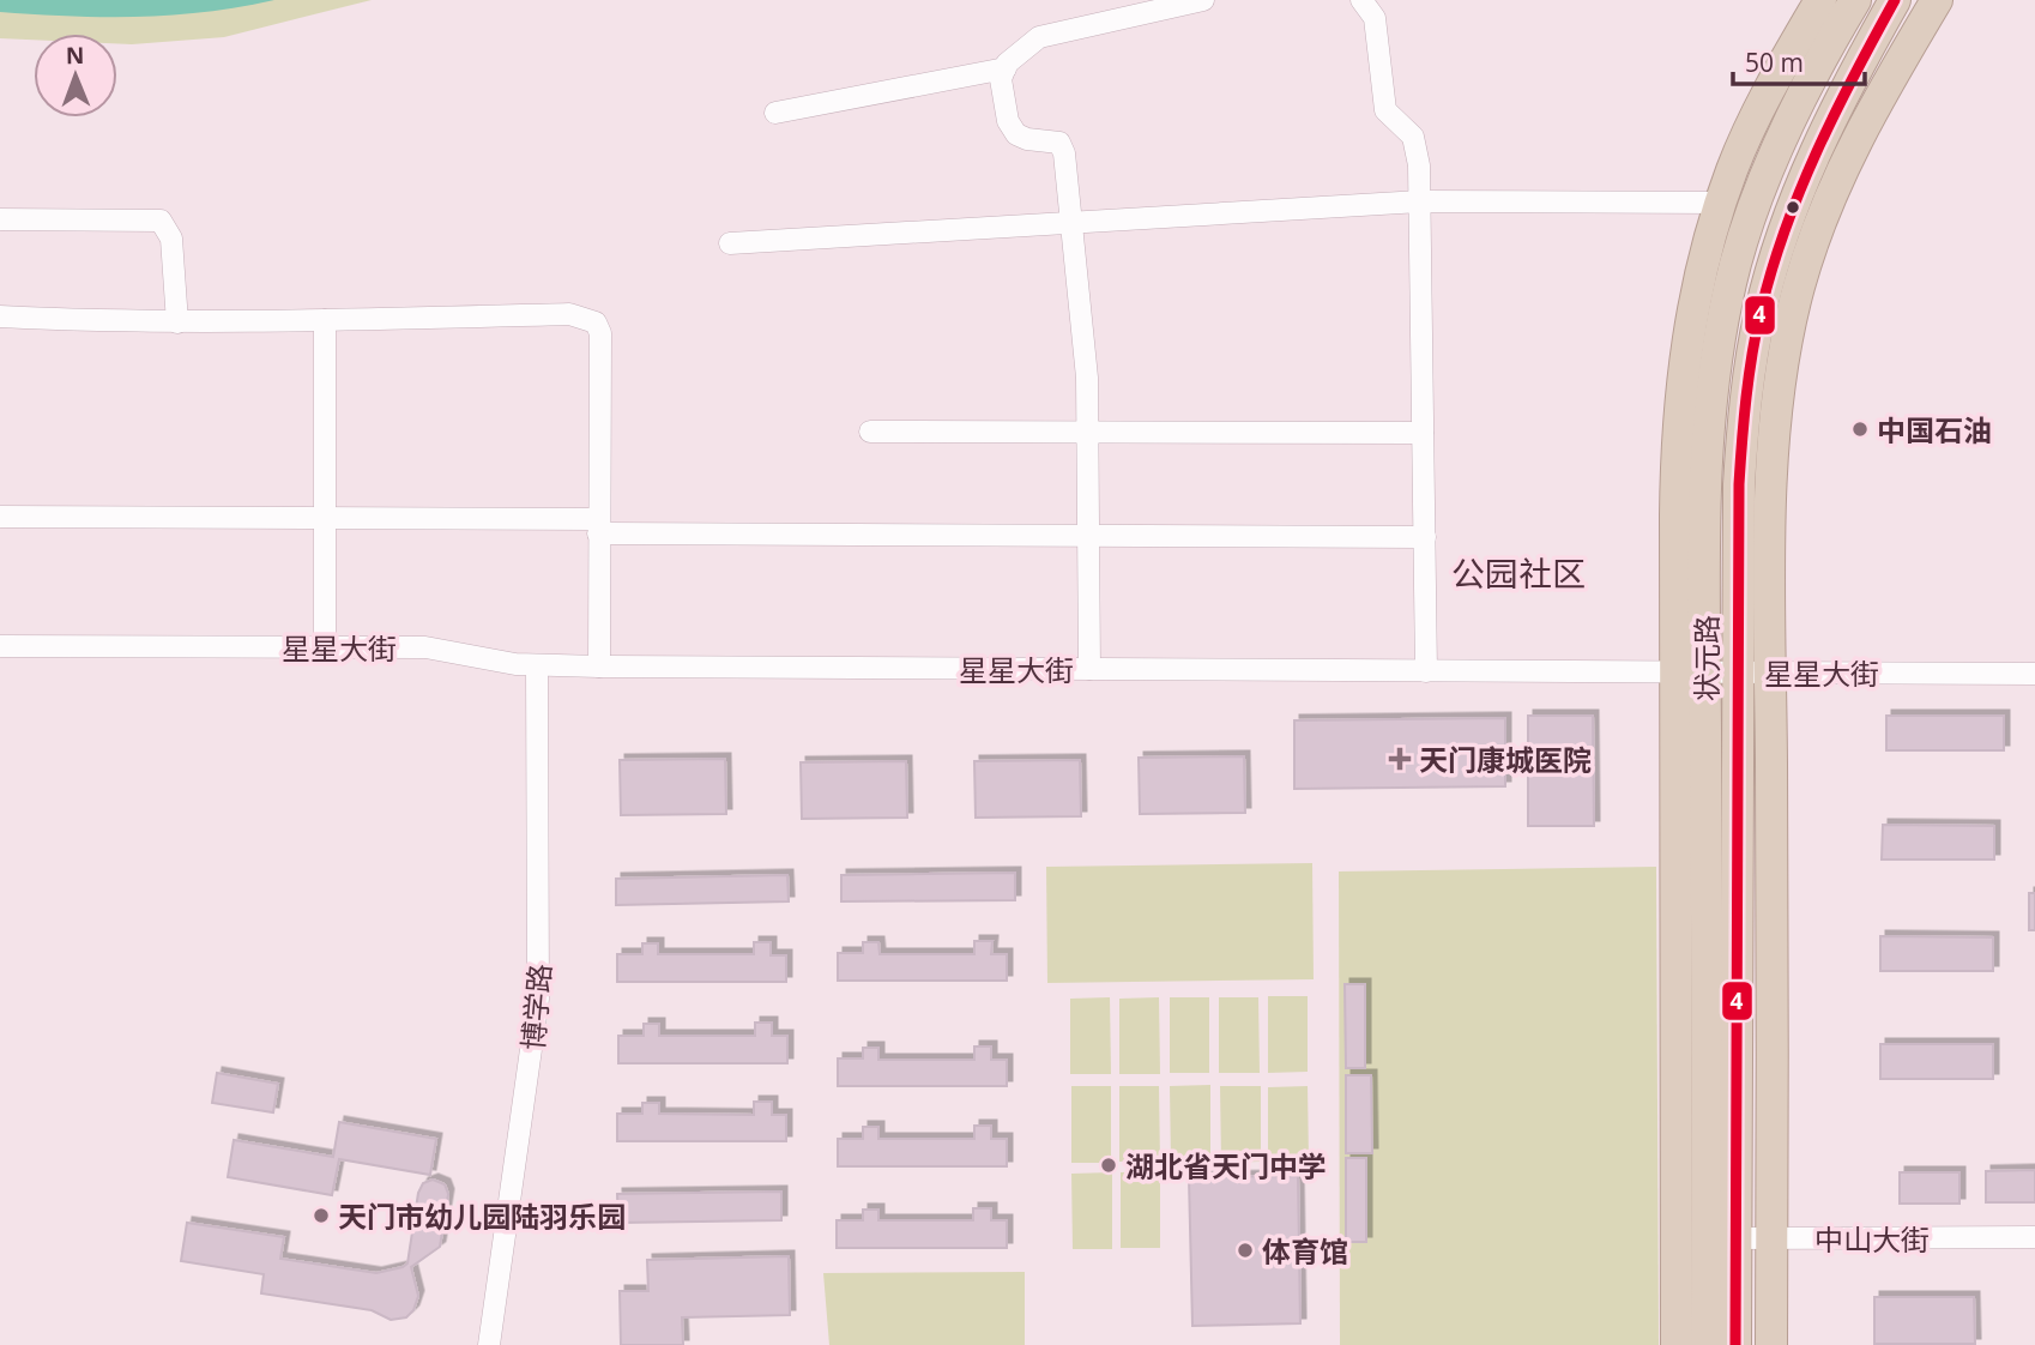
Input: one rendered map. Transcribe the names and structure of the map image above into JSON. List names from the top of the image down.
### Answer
{
  "streets": {
    "highway": ["状元路"],
    "street": ["星星大街", "博学路", "中山大街"]
  },
  "crossings": [
    ["星星大街", "状元路"],
    ["星星大街", "博学路"],
    ["状元路", "中山大街"]
  ],
  "districts": ["公园社区"],
  "places": {
    "other": [
      "中国石油",
      "湖北省天门中学",
      "天门市幼儿园陆羽乐园",
      "体育馆"
    ],
    "health": ["天门康城医院"]
  },
  "lines": ["transit line 4"],
  "scale_bar": "50 m",
  "north": "top"
}
